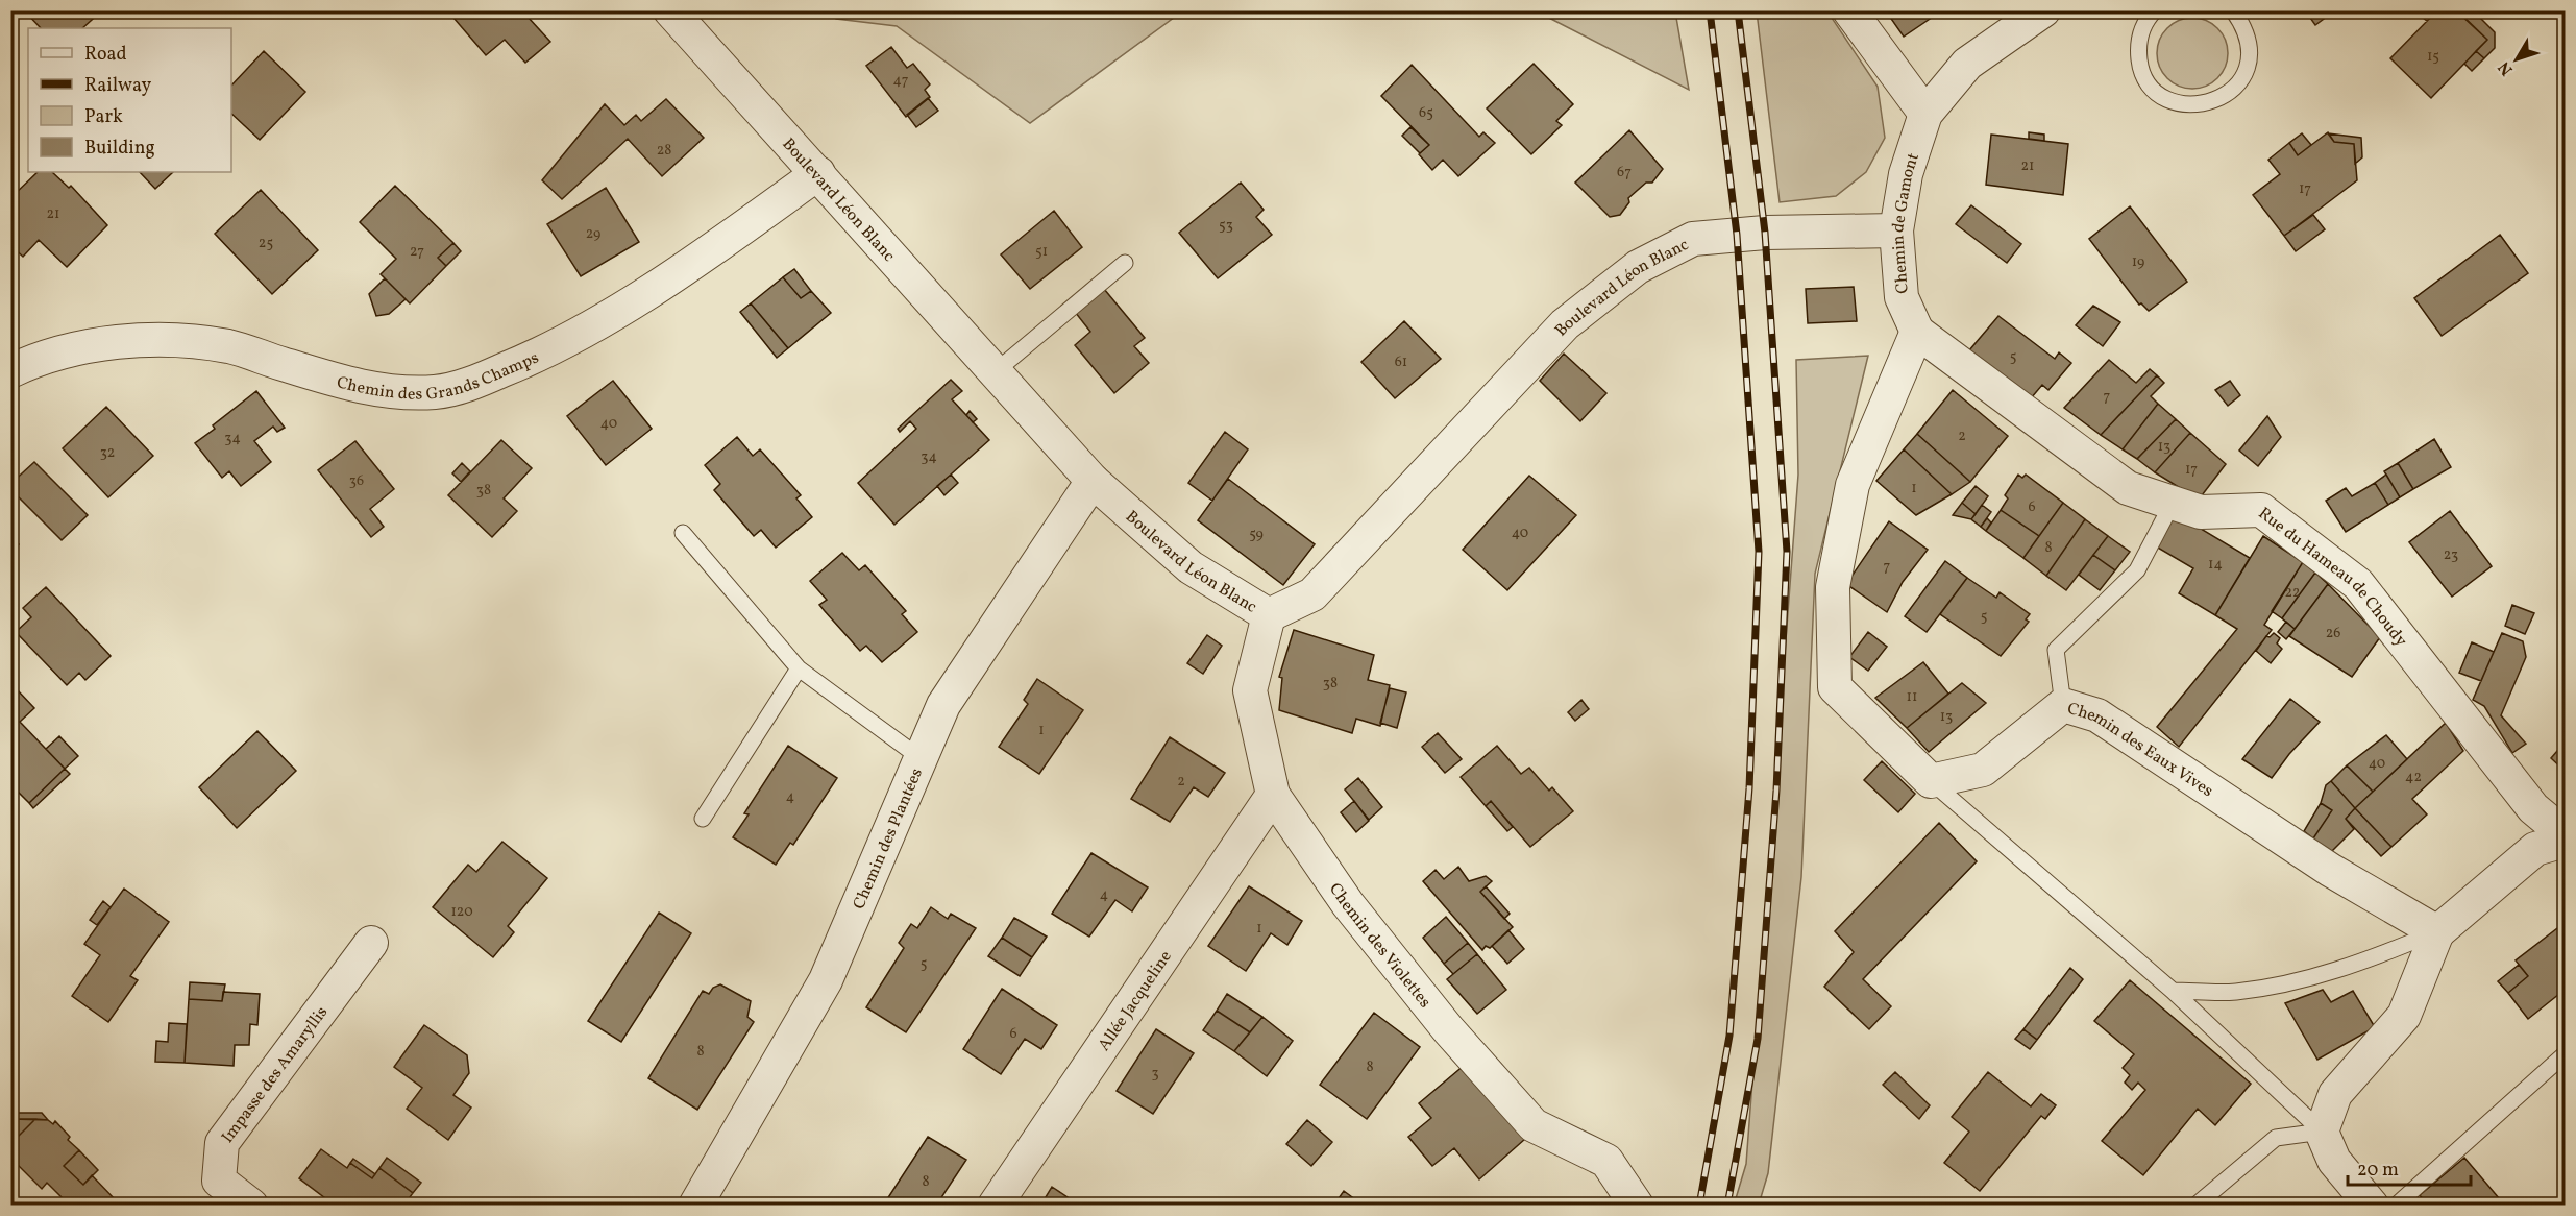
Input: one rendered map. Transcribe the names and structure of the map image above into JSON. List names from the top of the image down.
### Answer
{
  "streets": {
    "street": [
      "Boulevard Léon Blanc",
      "Chemin de Gamont",
      "Chemin des Grands Champs",
      "Rue du Hameau de Choudy",
      "Chemin des Eaux Vives",
      "Chemin des Plantées",
      "Chemin des Violettes",
      "Allée Jacqueline",
      "Impasse des Amaryllis"
    ]
  },
  "crossings": [
    ["Boulevard Léon Blanc", "Chemin de Gamont"],
    ["Boulevard Léon Blanc", "Chemin des Grands Champs"],
    ["Boulevard Léon Blanc", "Chemin des Plantées"],
    ["Boulevard Léon Blanc", "Chemin des Violettes"],
    ["Chemin de Gamont", "Rue du Hameau de Choudy"],
    ["Chemin des Violettes", "Allée Jacqueline"]
  ],
  "house_numbers": [
    "15",
    "47",
    "65",
    "28",
    "21",
    "67",
    "17",
    "21",
    "53",
    "29",
    "25",
    "27",
    "51",
    "19",
    "5",
    "61",
    "7",
    "40",
    "2",
    "34",
    "13",
    "32",
    "34",
    "17",
    "36",
    "1",
    "38",
    "6",
    "40",
    "59",
    "8",
    "23",
    "14",
    "7",
    "22",
    "5",
    "26",
    "38",
    "11",
    "13",
    "1",
    "40",
    "42",
    "2",
    "4",
    "4",
    "120",
    "1",
    "5",
    "6",
    "8",
    "8",
    "3",
    "8"
  ],
  "legend": [
    "Road",
    "Railway",
    "Park",
    "Building"
  ],
  "scale_bar": "20 m",
  "north": "bottom left"
}
